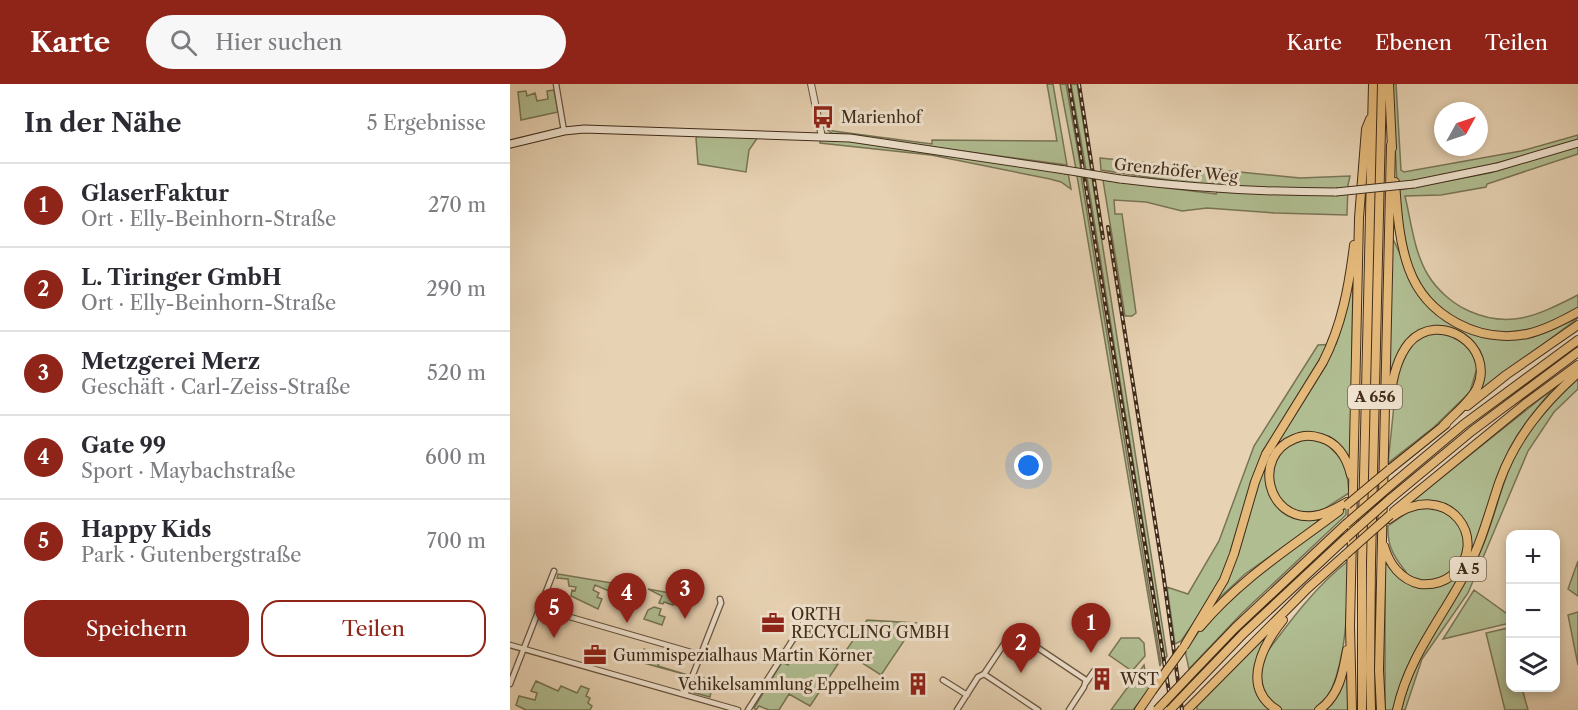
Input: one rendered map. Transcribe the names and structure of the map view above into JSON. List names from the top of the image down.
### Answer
{
  "streets": {
    "highway": ["A 656", "A 5"],
    "main road": ["Grenzhöfer Weg"]
  },
  "places": {
    "bus stop": ["Marienhof"],
    "office": ["ORTH RECYCLING GMBH", "Gummispezialhaus Martin Körner"],
    "building": ["WST", "Vehikelsammlung Eppelheim"]
  },
  "north": "top right",
  "page": {
    "header": "Karte",
    "search": "Hier suchen",
    "nav": ["Karte", "Ebenen", "Teilen"],
    "heading": ["In der Nähe", "5 Ergebnisse"],
    "list": [
      {
        "mark": "1",
        "name": "GlaserFaktur",
        "note": "Ort · Elly-Beinhorn-Straße",
        "value": "270 m"
      },
      {
        "mark": "2",
        "name": "L. Tiringer GmbH",
        "note": "Ort · Elly-Beinhorn-Straße",
        "value": "290 m"
      },
      {
        "mark": "3",
        "name": "Metzgerei Merz",
        "note": "Geschäft · Carl-Zeiss-Straße",
        "value": "520 m"
      },
      {
        "mark": "4",
        "name": "Gate 99",
        "note": "Sport · Maybachstraße",
        "value": "600 m"
      },
      {
        "mark": "5",
        "name": "Happy Kids",
        "note": "Park · Gutenbergstraße",
        "value": "700 m"
      }
    ],
    "map_buttons": ["+", "−"],
    "pins": [
      "3",
      "4",
      "5",
      "1",
      "2"
    ],
    "buttons": ["Speichern", "Teilen"]
  }
}
